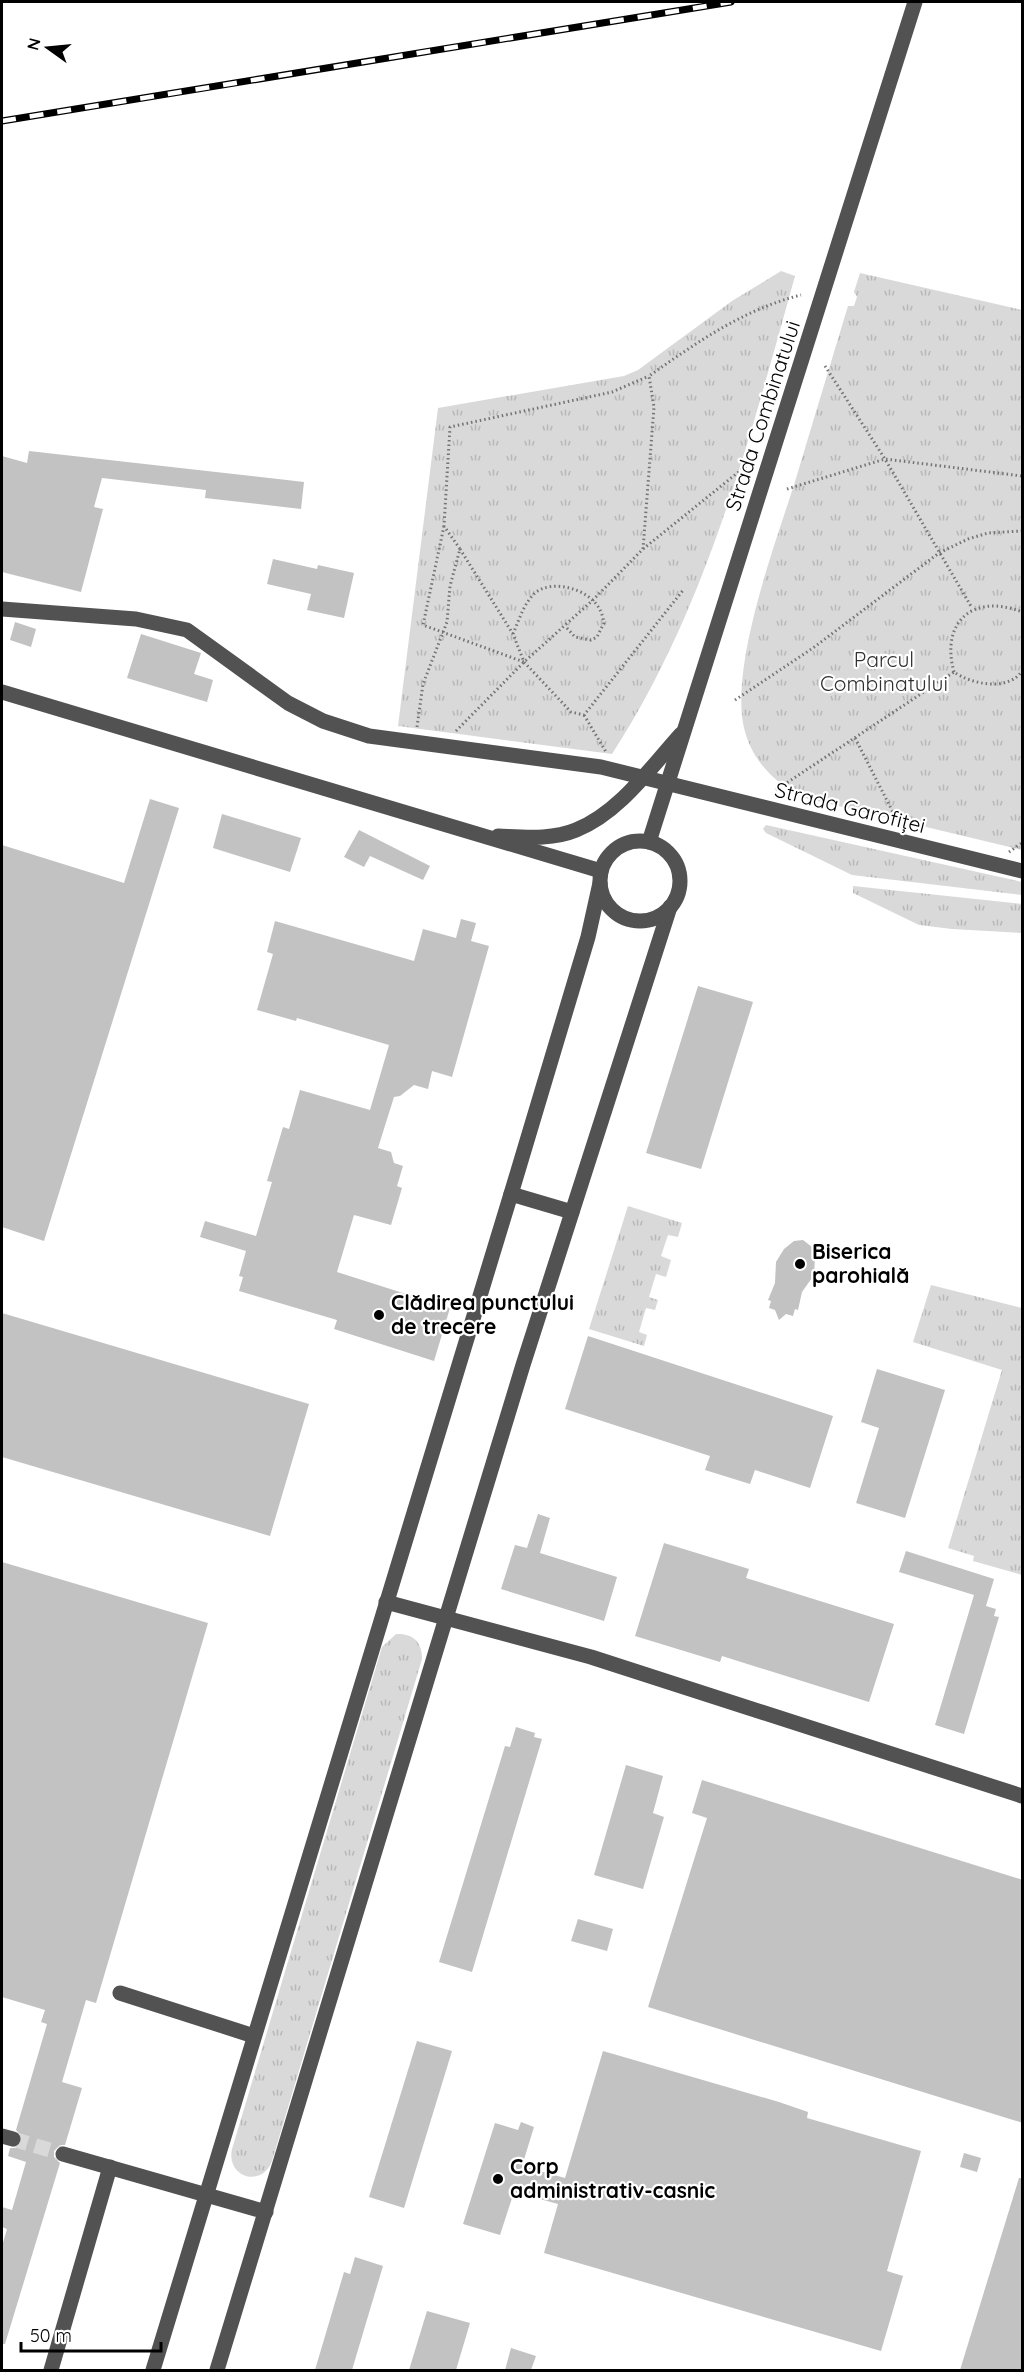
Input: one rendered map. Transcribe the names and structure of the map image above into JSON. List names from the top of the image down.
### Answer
{
  "streets": {
    "street": ["Strada Combinatului", "Strada Garofiței"]
  },
  "crossings": [
    ["Strada Combinatului", "Strada Garofiței"]
  ],
  "parks": ["Parcul Combinatului"],
  "places": ["Biserica parohială", "Clădirea punctului de trecere", "Corp administrativ-casnic"],
  "scale_bar": "50 m",
  "north": "left"
}
